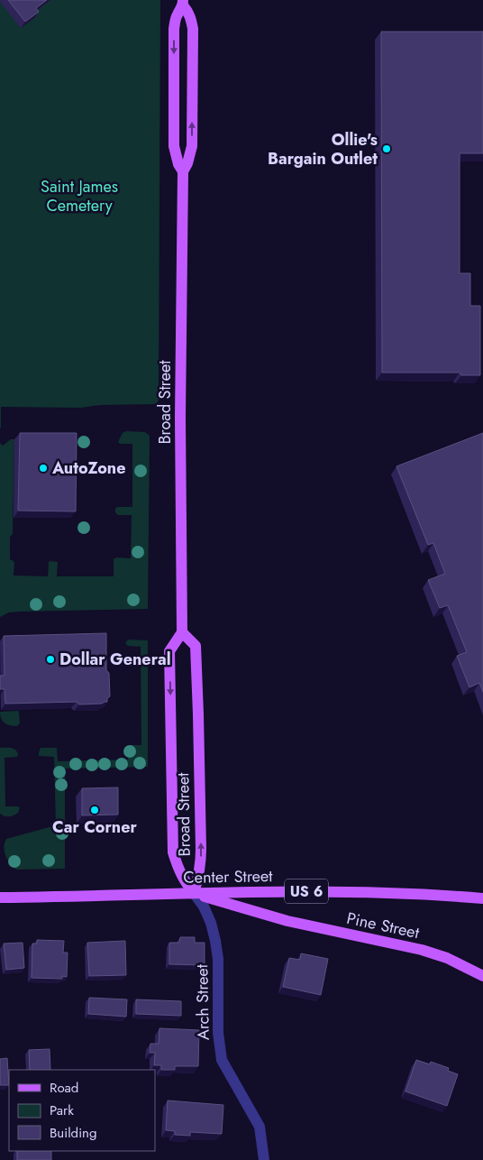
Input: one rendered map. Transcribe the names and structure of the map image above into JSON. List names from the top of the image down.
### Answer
{
  "streets": {
    "main road": [
      "Broad Street",
      "Center Street",
      "US 6",
      "Pine Street"
    ],
    "street": ["Arch Street"]
  },
  "crossings": [
    ["Broad Street", "Center Street"],
    ["Broad Street", "Pine Street"],
    ["Broad Street", "Arch Street"],
    ["Center Street", "Pine Street"],
    ["Center Street", "Arch Street"],
    ["Pine Street", "Arch Street"]
  ],
  "parks": ["Saint James Cemetery"],
  "places": [
    "Ollie's Bargain Outlet",
    "AutoZone",
    "Dollar General",
    "Car Corner"
  ],
  "legend": ["Road", "Park", "Building"]
}
